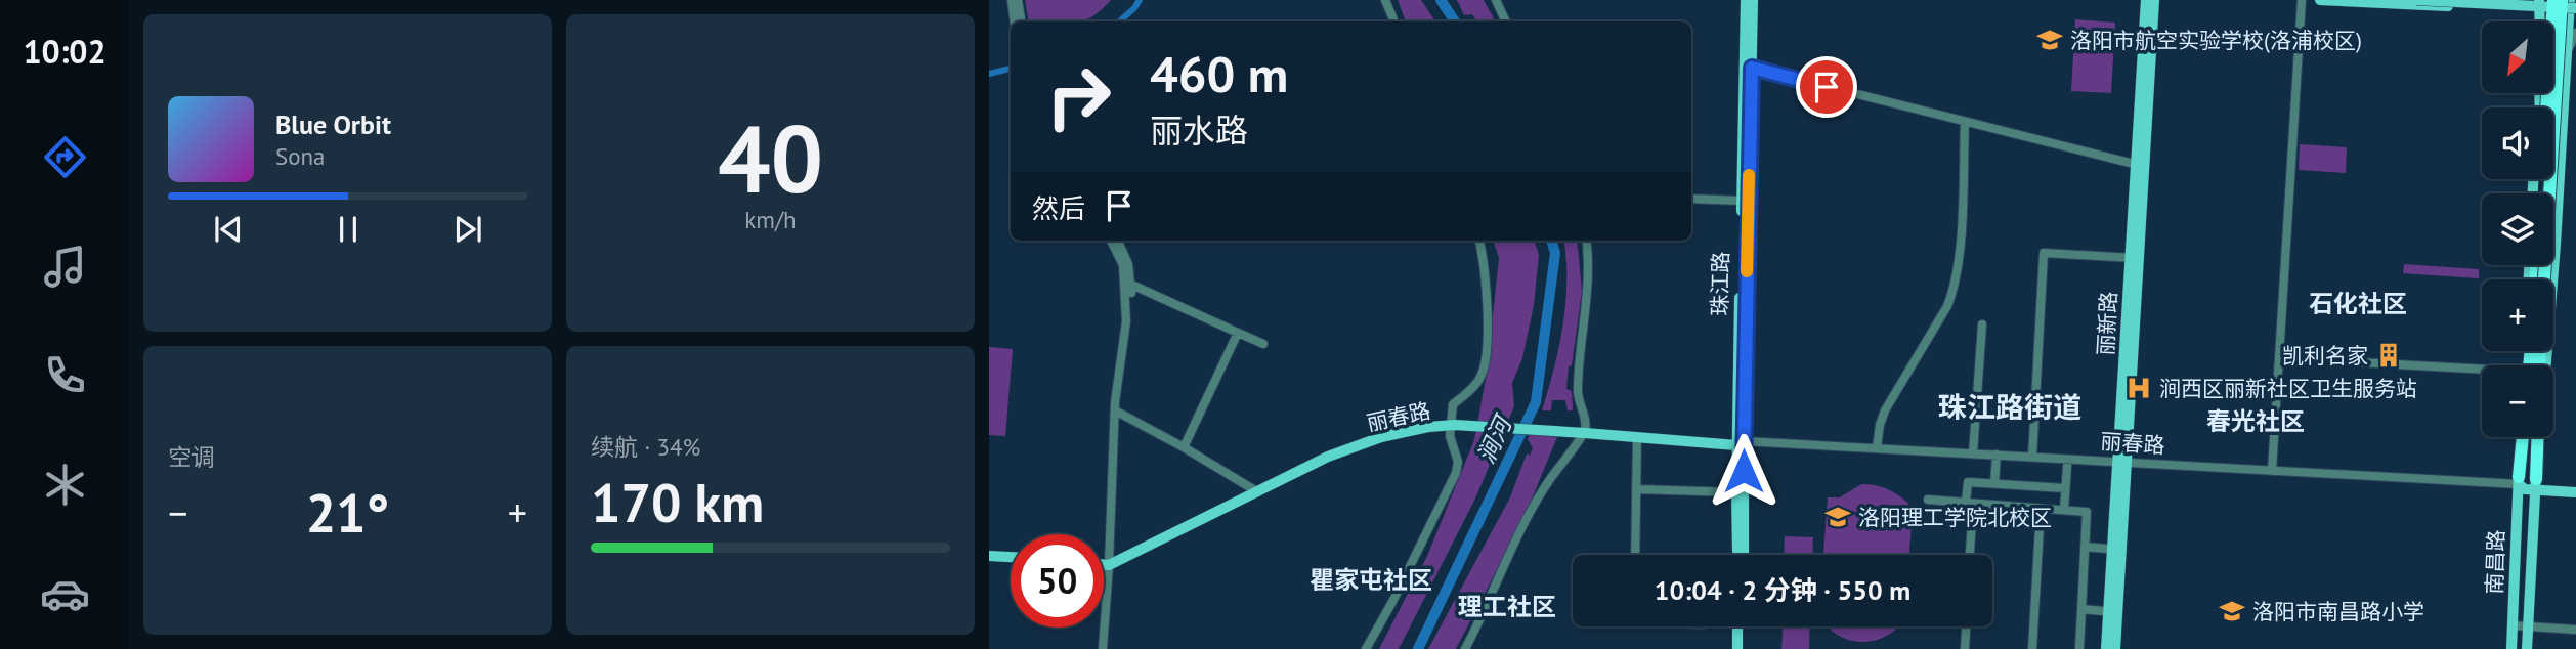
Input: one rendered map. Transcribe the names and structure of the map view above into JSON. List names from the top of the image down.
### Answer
{
  "streets": {
    "highway": ["南昌路"],
    "main road": ["珠江路", "丽新路", "丽春路"]
  },
  "crossings": [
    ["珠江路", "丽春路"],
    ["丽新路", "丽春路"],
    ["丽春路", "南昌路"]
  ],
  "districts": [
    "石化社区",
    "珠江路街道",
    "春光社区",
    "瞿家屯社区",
    "理工社区"
  ],
  "water": ["涧河"],
  "places": {
    "school or university": ["洛阳市航空实验学校(洛浦校区)", "洛阳理工学院北校区", "洛阳市南昌路小学"],
    "building": ["凯利名家"],
    "hospital": ["涧西区丽新社区卫生服务站"]
  },
  "north": "bottom left",
  "page": {
    "tabs": "10:02",
    "tile": [
      ["40", "km/h"],
      "空调",
      ["续航 · 34%", "170 km"]
    ],
    "map_buttons": ["+", "−"],
    "turn": ["460 m", "丽水路"],
    "song": ["Blue Orbit", "Sona"],
    "then": "然后",
    "heat": ["−", "21°", "+"],
    "limit": "50",
    "trip": "10:04 · 2 分钟 · 550 m"
  }
}
